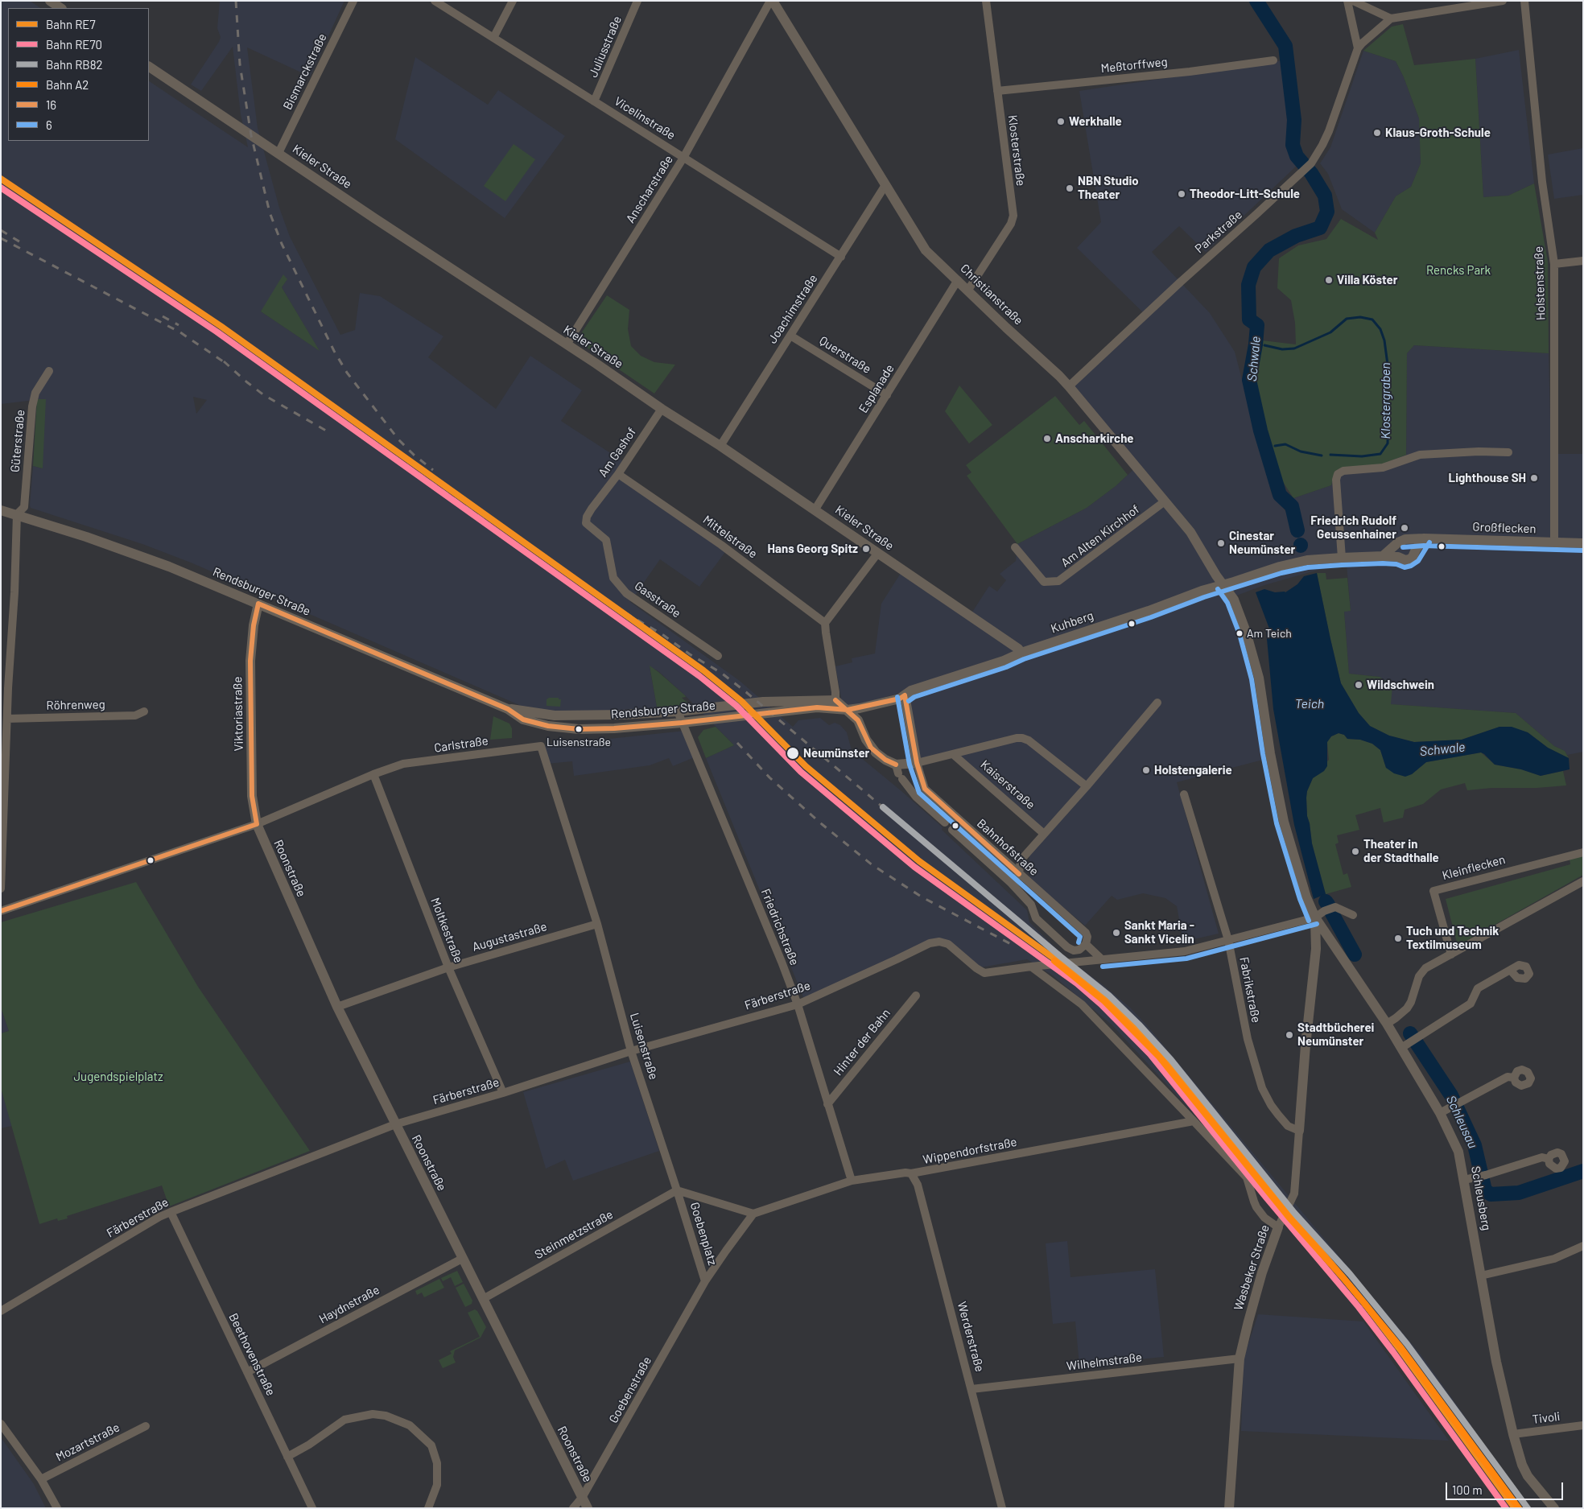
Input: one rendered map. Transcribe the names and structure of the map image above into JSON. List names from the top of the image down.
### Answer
{
  "streets": {
    "street": [
      "Juliusstraße",
      "Meßtorffweg",
      "Bismarckstraße",
      "Vicelinstraße",
      "Klosterstraße",
      "Kieler Straße",
      "Anscharstraße",
      "Parkstraße",
      "Holstenstraße",
      "Christianstraße",
      "Joachimstraße",
      "Querstraße",
      "Esplanade",
      "Güterstraße",
      "Am Gashof",
      "Großflecken",
      "Am Alten Kirchhof",
      "Mittelstraße",
      "Rendsburger Straße",
      "Gasstraße",
      "Kuhberg",
      "Röhrenweg",
      "Viktoriastraße",
      "Carlstraße",
      "Kaiserstraße",
      "Bahnhofstraße",
      "Kleinflecken",
      "Roonstraße",
      "Friedrichstraße",
      "Moltkestraße",
      "Augustastraße",
      "Fabrikstraße",
      "Färberstraße",
      "Hinter der Bahn",
      "Luisenstraße",
      "Wippendorfstraße",
      "Schleusberg",
      "Goebenplatz",
      "Steinmetzstraße",
      "Wasbeker Straße",
      "Haydnstraße",
      "Werderstraße",
      "Beethovenstraße",
      "Wilhelmstraße",
      "Goebenstraße",
      "Tivoli",
      "Mozartstraße"
    ]
  },
  "crossings": [
    ["Juliusstraße", "Vicelinstraße"],
    ["Meßtorffweg", "Klosterstraße"],
    ["Bismarckstraße", "Kieler Straße"],
    ["Vicelinstraße", "Anscharstraße"],
    ["Vicelinstraße", "Joachimstraße"],
    ["Klosterstraße", "Christianstraße"],
    ["Kieler Straße", "Anscharstraße"],
    ["Kieler Straße", "Joachimstraße"],
    ["Kieler Straße", "Esplanade"],
    ["Kieler Straße", "Am Gashof"],
    ["Kieler Straße", "Kuhberg"],
    ["Anscharstraße", "Christianstraße"],
    ["Parkstraße", "Christianstraße"],
    ["Holstenstraße", "Großflecken"],
    ["Christianstraße", "Joachimstraße"],
    ["Christianstraße", "Esplanade"],
    ["Christianstraße", "Am Alten Kirchhof"],
    ["Christianstraße", "Kuhberg"],
    ["Joachimstraße", "Querstraße"],
    ["Querstraße", "Esplanade"],
    ["Güterstraße", "Rendsburger Straße"],
    ["Am Gashof", "Mittelstraße"],
    ["Am Gashof", "Gasstraße"],
    ["Rendsburger Straße", "Kuhberg"],
    ["Rendsburger Straße", "Viktoriastraße"],
    ["Rendsburger Straße", "Friedrichstraße"],
    ["Viktoriastraße", "Carlstraße"],
    ["Viktoriastraße", "Roonstraße"],
    ["Carlstraße", "Roonstraße"],
    ["Carlstraße", "Moltkestraße"],
    ["Carlstraße", "Luisenstraße"],
    ["Kaiserstraße", "Bahnhofstraße"],
    ["Roonstraße", "Augustastraße"],
    ["Roonstraße", "Färberstraße"],
    ["Roonstraße", "Steinmetzstraße"],
    ["Roonstraße", "Haydnstraße"],
    ["Roonstraße", "Goebenstraße"],
    ["Friedrichstraße", "Färberstraße"],
    ["Friedrichstraße", "Hinter der Bahn"],
    ["Friedrichstraße", "Wippendorfstraße"],
    ["Moltkestraße", "Augustastraße"],
    ["Moltkestraße", "Färberstraße"],
    ["Augustastraße", "Luisenstraße"],
    ["Fabrikstraße", "Wasbeker Straße"],
    ["Färberstraße", "Luisenstraße"],
    ["Färberstraße", "Beethovenstraße"],
    ["Luisenstraße", "Goebenplatz"],
    ["Luisenstraße", "Steinmetzstraße"],
    ["Wippendorfstraße", "Goebenplatz"],
    ["Wippendorfstraße", "Werderstraße"],
    ["Schleusberg", "Wasbeker Straße"],
    ["Schleusberg", "Tivoli"],
    ["Goebenplatz", "Steinmetzstraße"],
    ["Goebenplatz", "Goebenstraße"],
    ["Wasbeker Straße", "Wilhelmstraße"],
    ["Haydnstraße", "Beethovenstraße"],
    ["Werderstraße", "Wilhelmstraße"]
  ],
  "water": [
    "Schwale",
    "Klostergraben",
    "Teich",
    "Schleusau"
  ],
  "parks": ["Rencks Park", "Jugendspielplatz"],
  "places": [
    "Werkhalle",
    "Klaus-Groth-Schule",
    "NBN Studio Theater",
    "Theodor-Litt-Schule",
    "Villa Köster",
    "Anscharkirche",
    "Lighthouse SH",
    "Friedrich Rudolf Geussenhainer",
    "Cinestar Neumünster",
    "Hans Georg Spitz",
    "Am Teich",
    "Wildschwein",
    "Luisenstraße",
    "Neumünster",
    "Holstengalerie",
    "Theater in der Stadthalle",
    "Sankt Maria - Sankt Vicelin",
    "Tuch und Technik Textilmuseum",
    "Stadtbücherei Neumünster"
  ],
  "lines": [
    "rail line RE7",
    "rail line RE70",
    "transit line 6",
    "transit line 16",
    "rail line RB82",
    "rail line A2"
  ],
  "legend": [
    "Bahn RE7",
    "Bahn RE70",
    "Bahn RB82",
    "Bahn A2",
    "16",
    "6"
  ],
  "scale_bar": "100 m"
}
